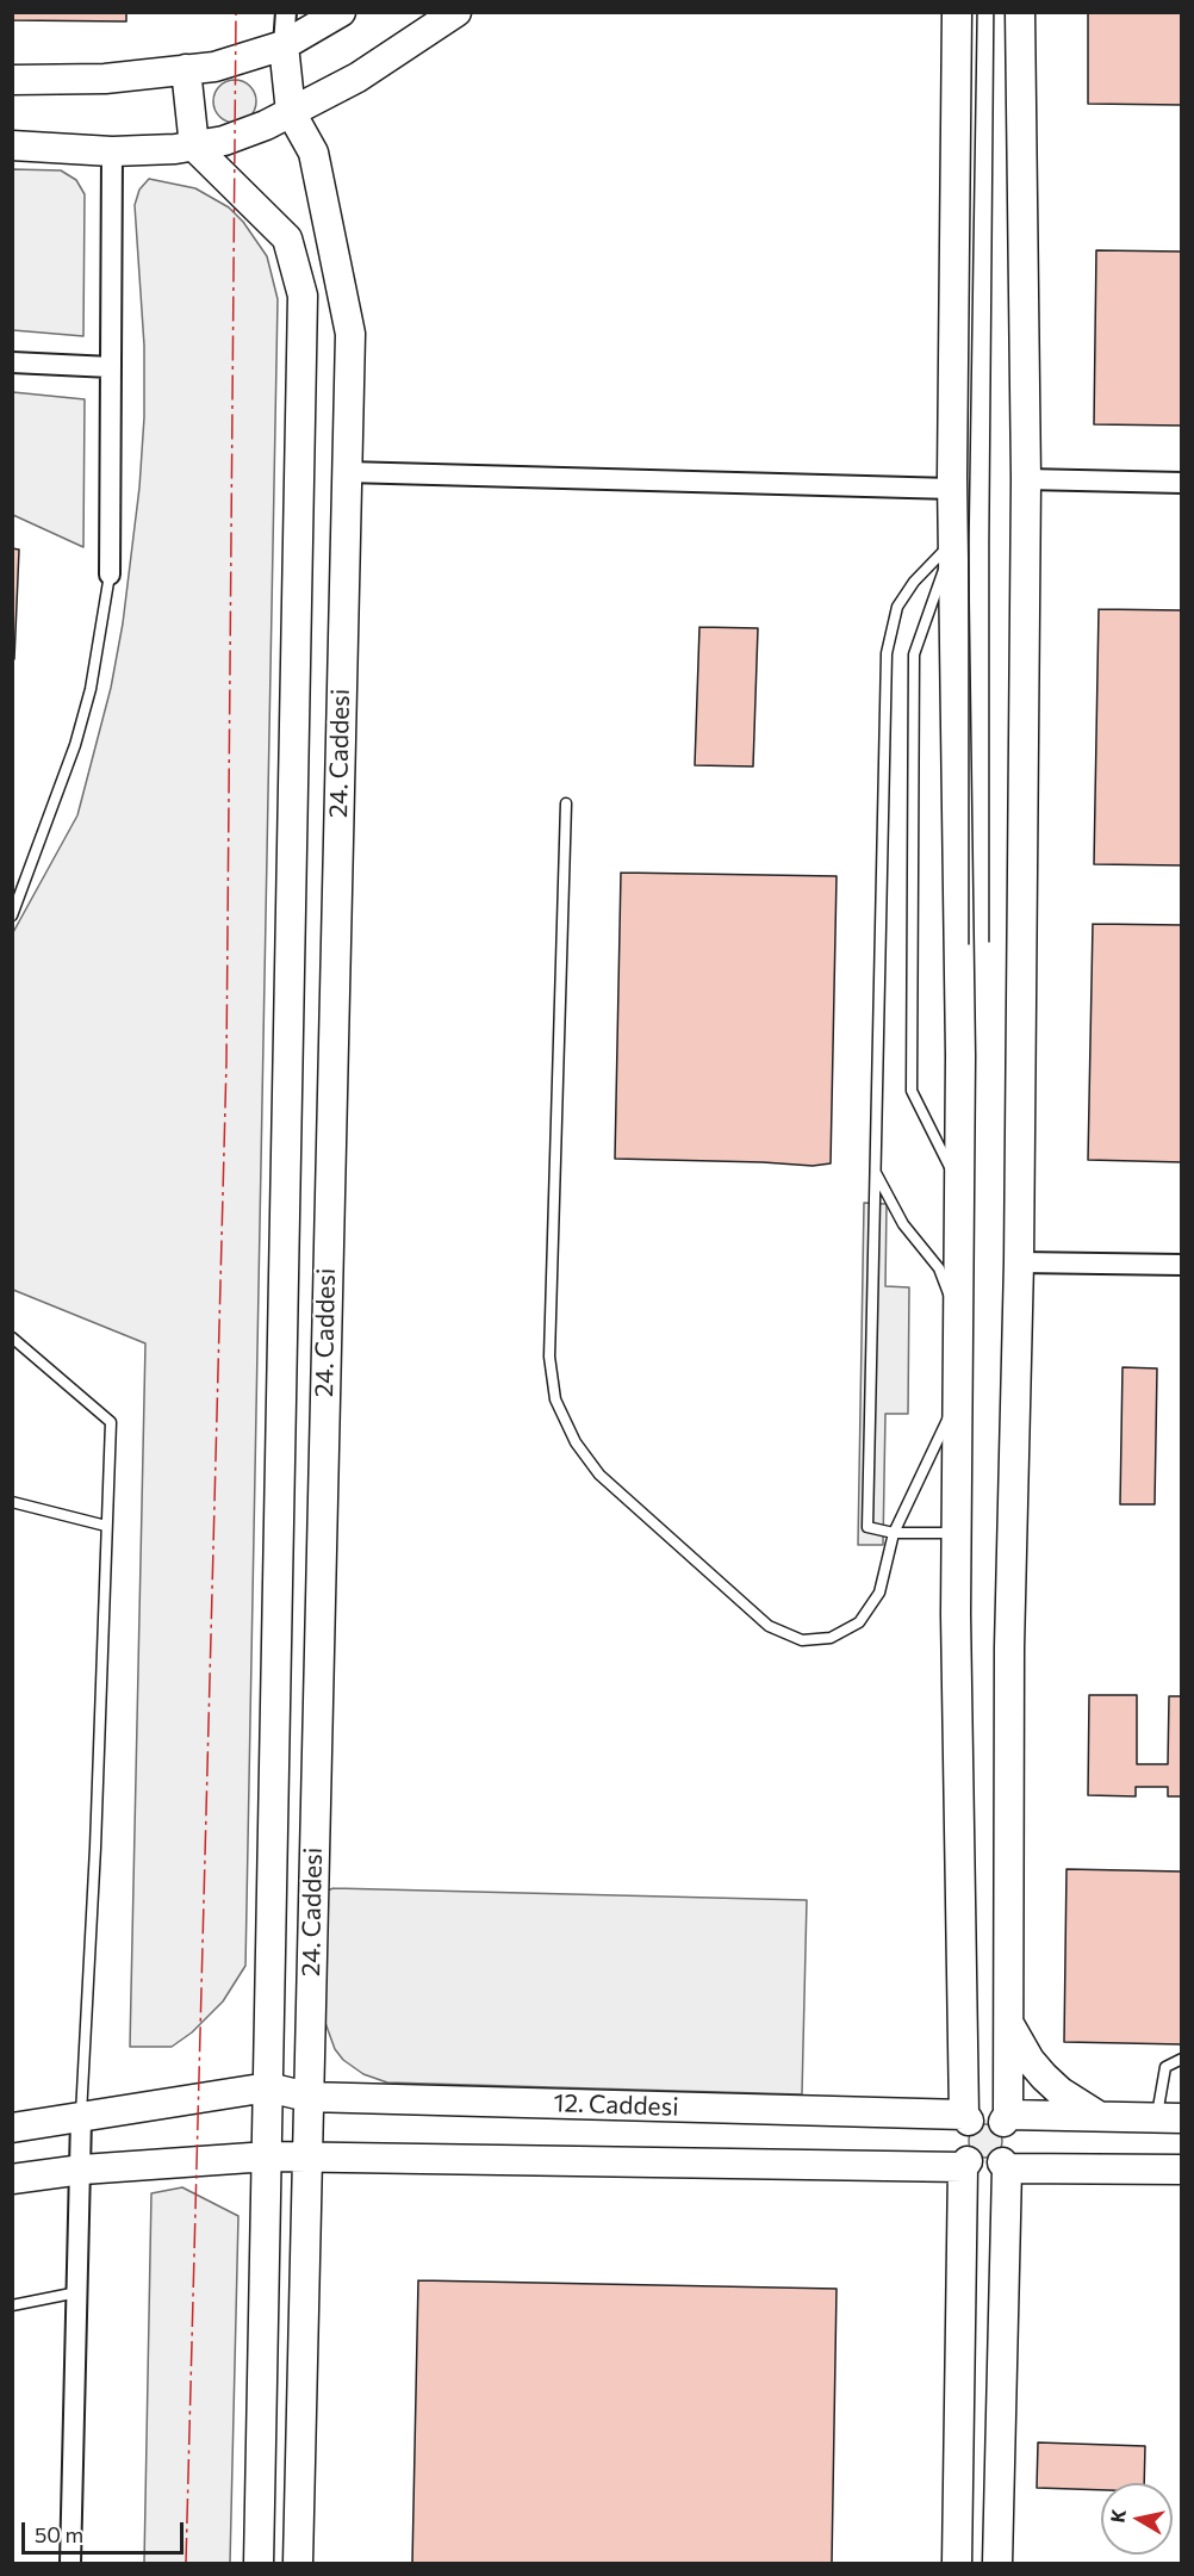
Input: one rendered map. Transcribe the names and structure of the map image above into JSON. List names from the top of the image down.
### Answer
{
  "streets": {
    "street": ["24. Caddesi", "12. Caddesi"]
  },
  "crossings": [
    ["24. Caddesi", "12. Caddesi"]
  ],
  "scale_bar": "50 m",
  "north": "left"
}
